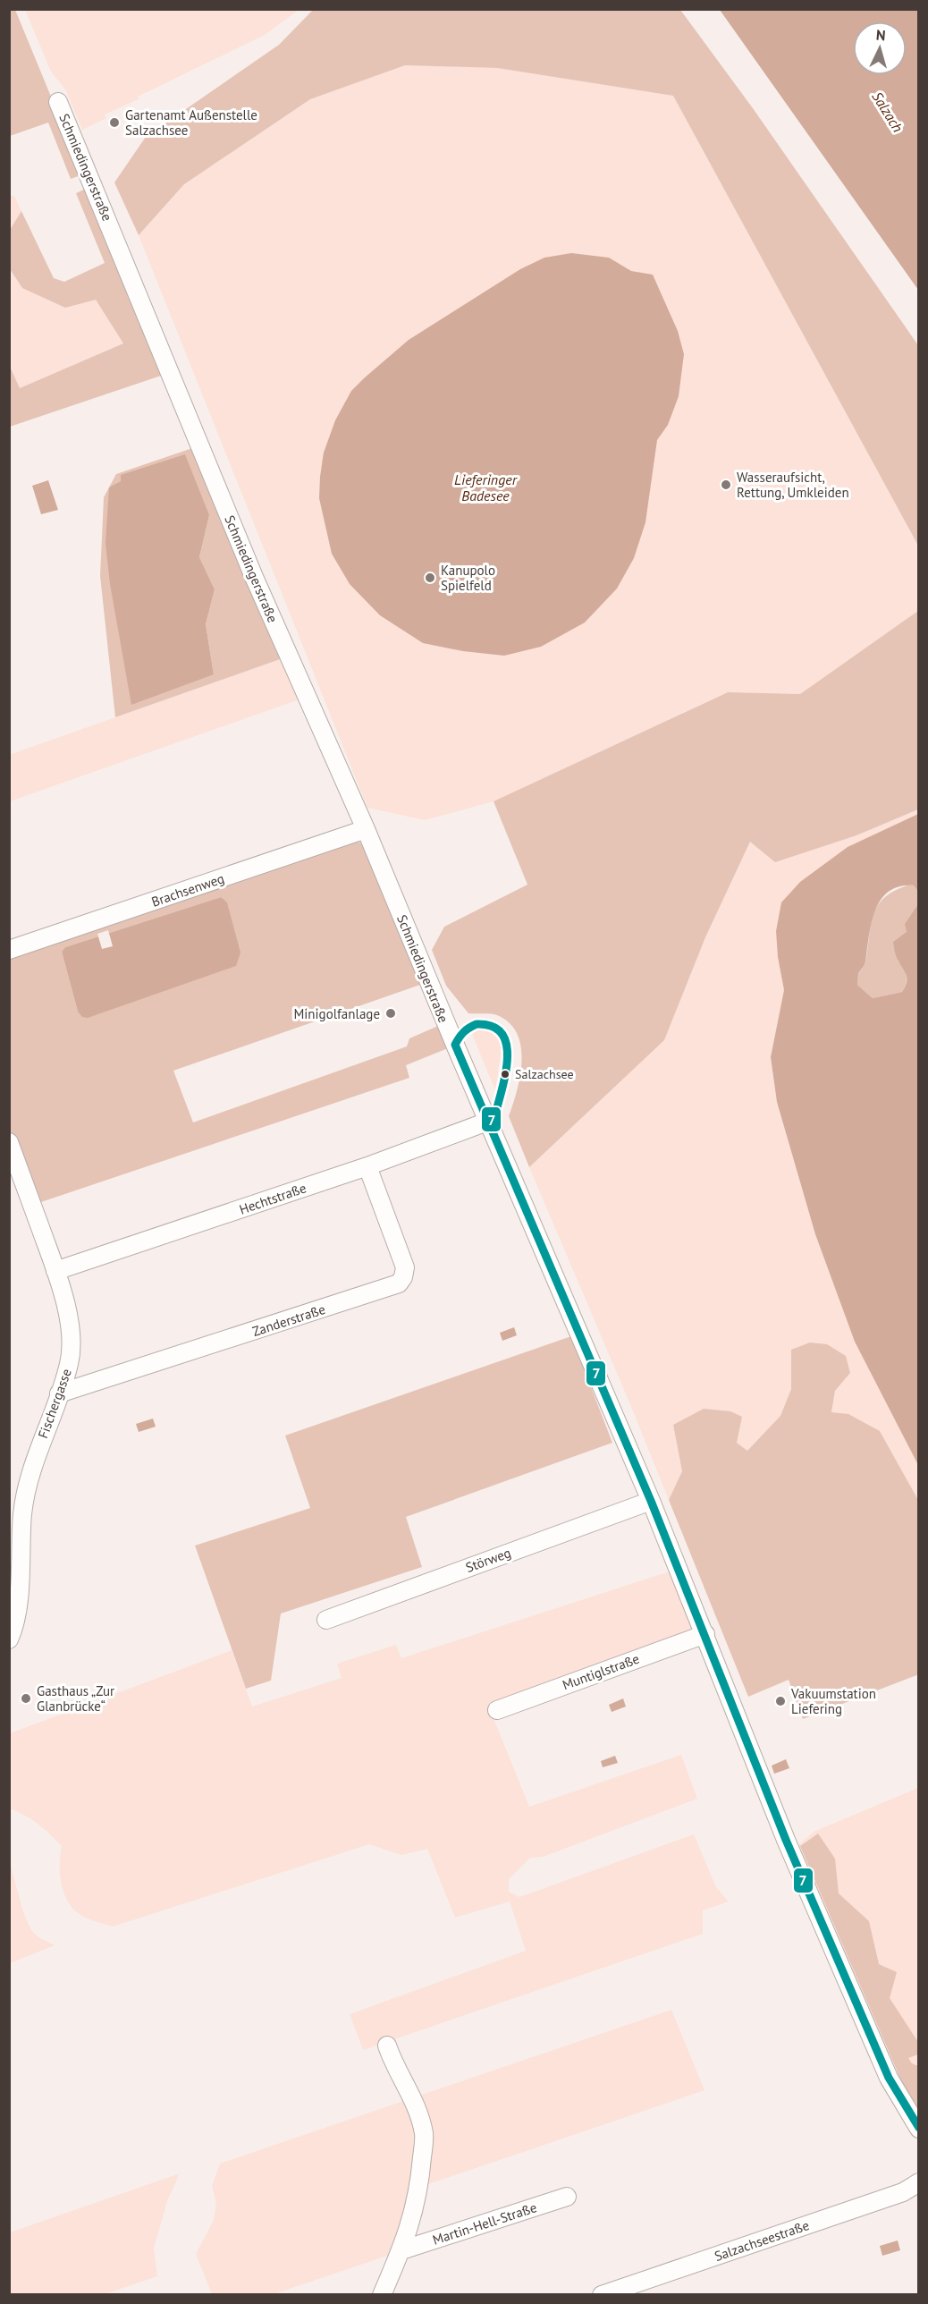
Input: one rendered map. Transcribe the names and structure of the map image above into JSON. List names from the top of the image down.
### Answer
{
  "streets": {
    "street": [
      "Schmiedingerstraße",
      "Brachsenweg",
      "Hechtstraße",
      "Zanderstraße",
      "Fischergasse",
      "Störweg",
      "Muntiglstraße",
      "Martin-Hell-Straße",
      "Salzachseestraße"
    ]
  },
  "crossings": [
    ["Schmiedingerstraße", "Brachsenweg"],
    ["Schmiedingerstraße", "Hechtstraße"],
    ["Schmiedingerstraße", "Störweg"],
    ["Schmiedingerstraße", "Muntiglstraße"],
    ["Hechtstraße", "Zanderstraße"],
    ["Hechtstraße", "Fischergasse"],
    ["Zanderstraße", "Fischergasse"]
  ],
  "water": ["Salzach", "Lieferinger Badesee"],
  "places": [
    "Gartenamt Außenstelle Salzachsee",
    "Wasseraufsicht, Rettung, Umkleiden",
    "Kanupolo Spielfeld",
    "Minigolfanlage",
    "Salzachsee",
    "Gasthaus „Zur Glanbrücke“",
    "Vakuumstation Liefering"
  ],
  "lines": ["transit line 7"],
  "north": "top"
}
